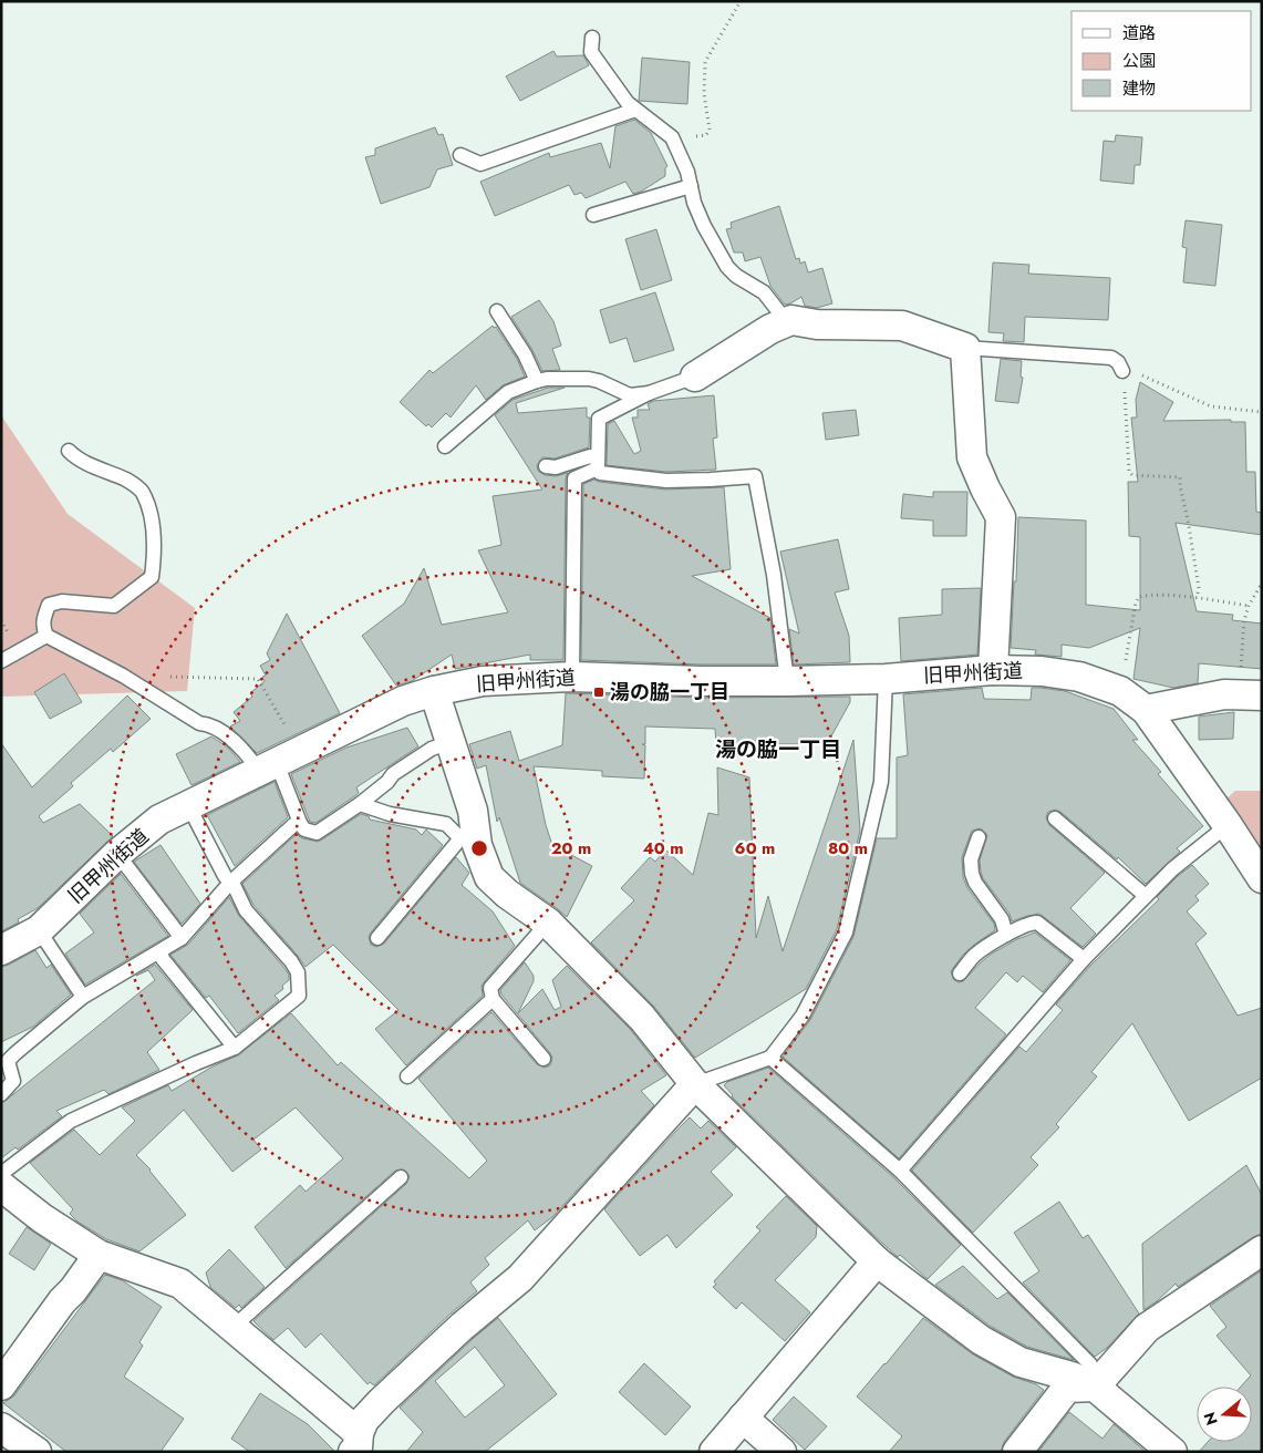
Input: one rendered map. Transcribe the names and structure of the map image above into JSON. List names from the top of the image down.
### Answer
{
  "streets": {
    "street": ["旧甲州街道"]
  },
  "districts": ["湯の脇一丁目"],
  "places": {
    "transit": ["湯の脇一丁目"]
  },
  "legend": ["道路", "公園", "建物"],
  "north": "left",
  "rings": [
    "20 m",
    "40 m",
    "60 m",
    "80 m"
  ]
}
